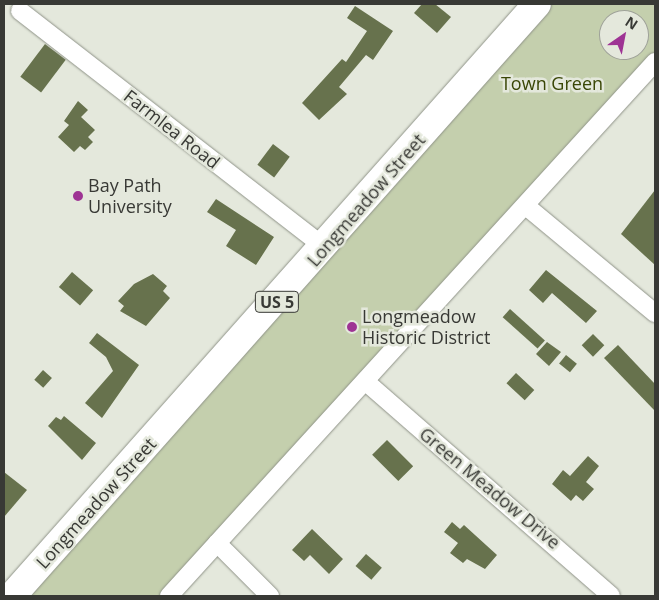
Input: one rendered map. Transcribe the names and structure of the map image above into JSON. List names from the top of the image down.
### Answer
{
  "streets": {
    "main road": ["Longmeadow Street", "US 5"],
    "street": ["Farmlea Road", "Green Meadow Drive"]
  },
  "crossings": [
    ["Farmlea Road", "Longmeadow Street"]
  ],
  "parks": ["Town Green"],
  "places": ["Bay Path University", "Longmeadow Historic District"],
  "north": "top right"
}
